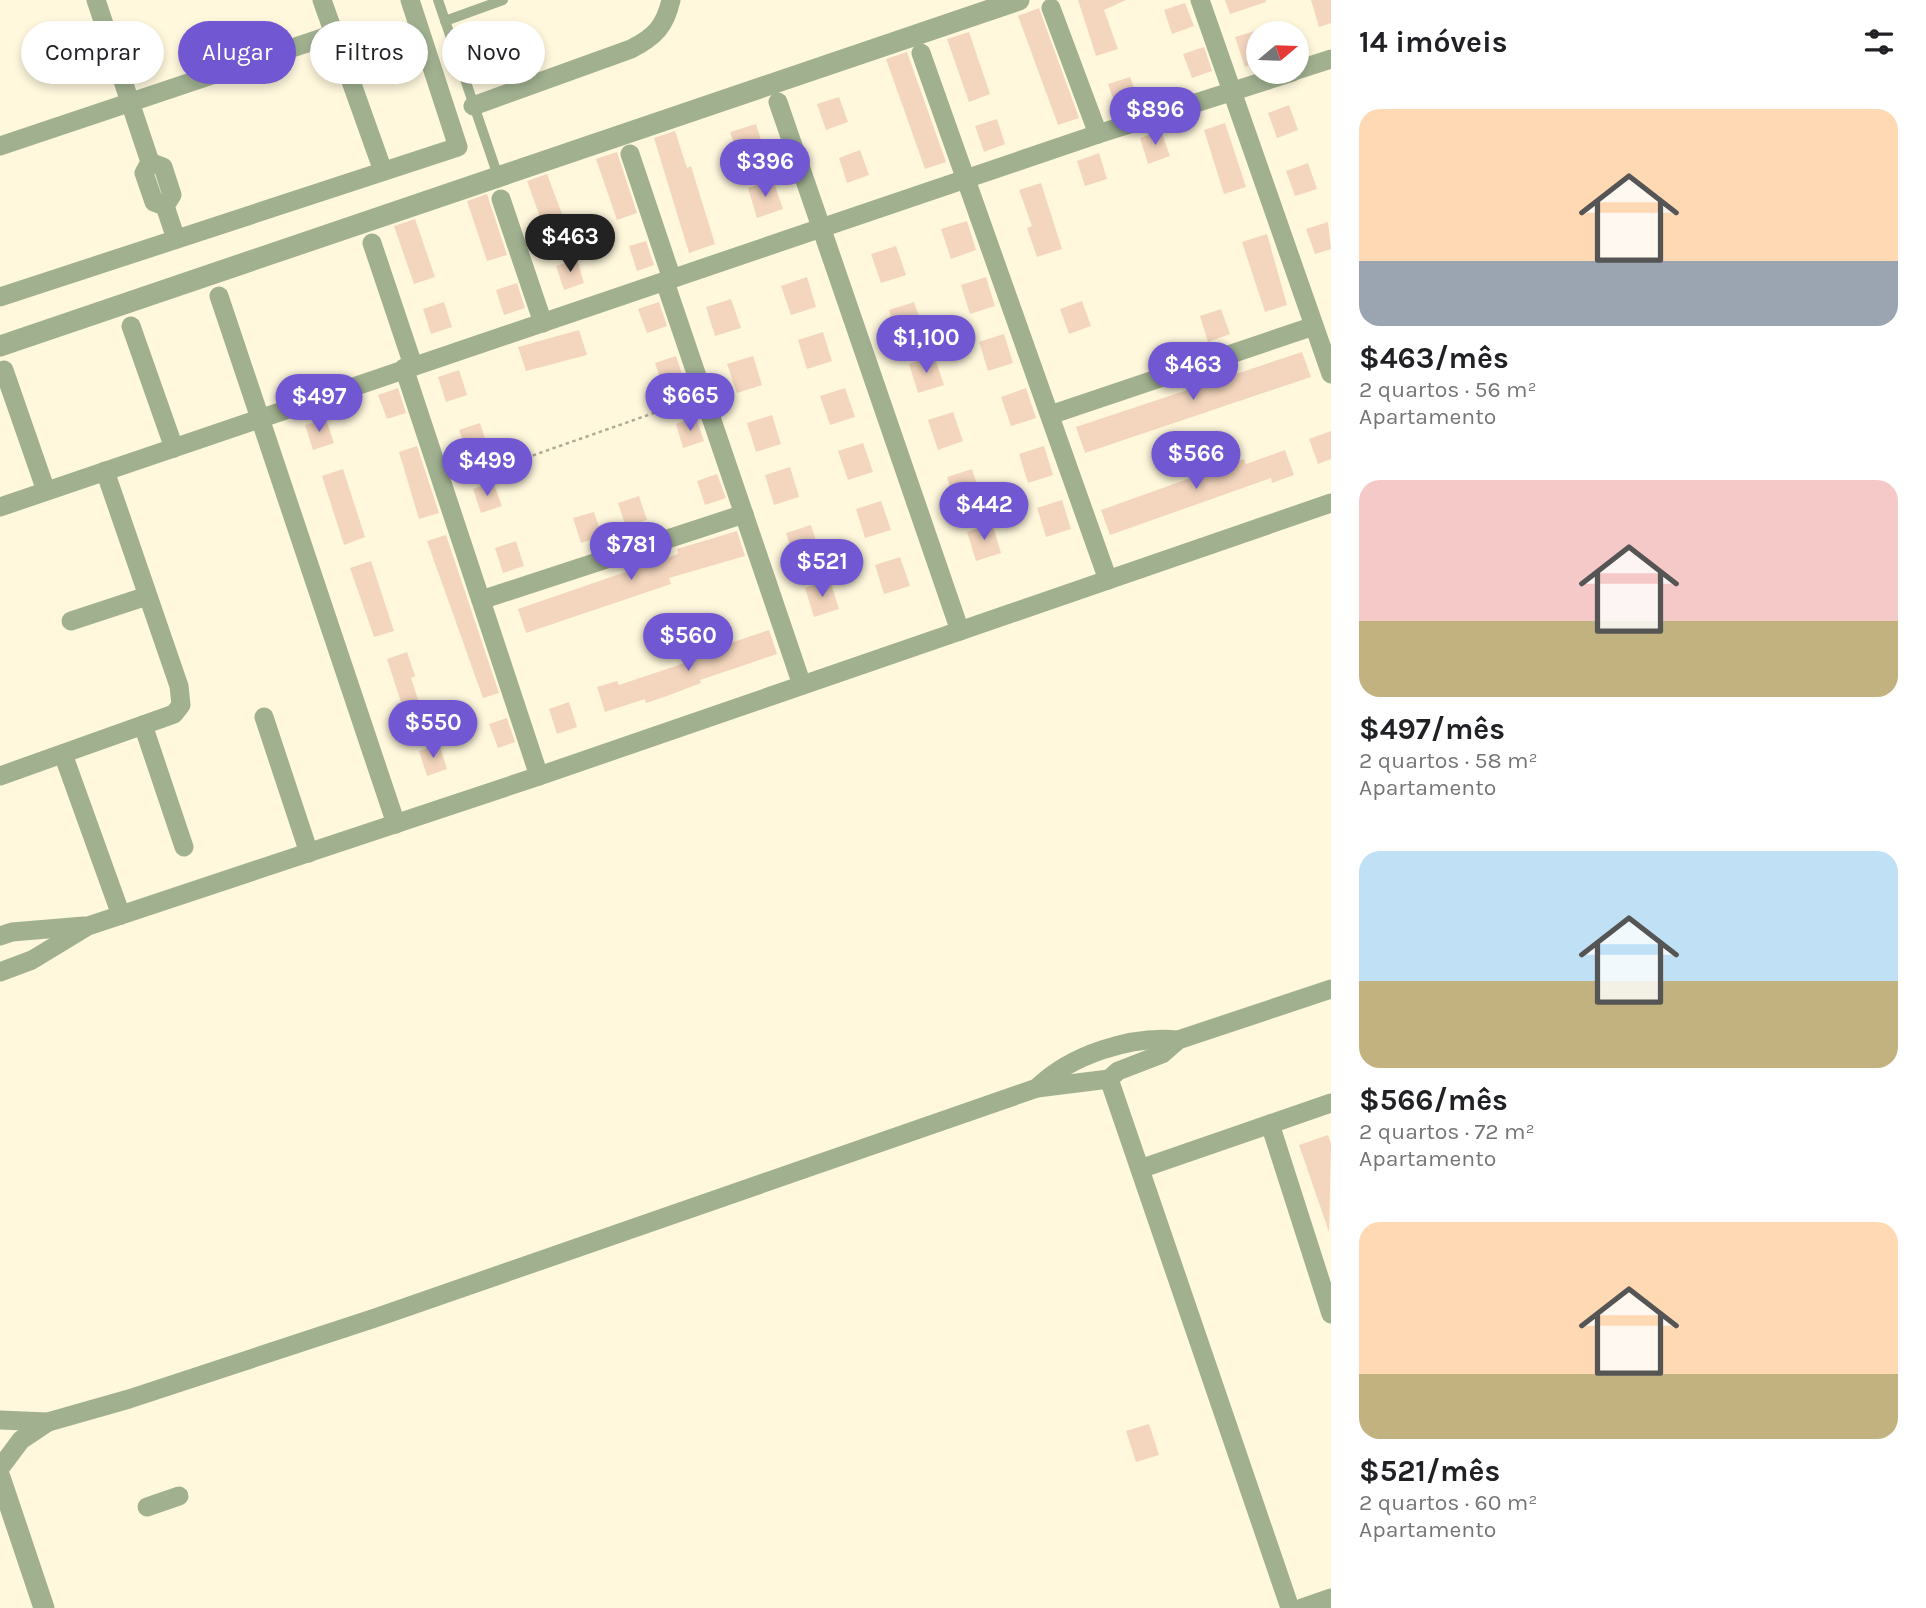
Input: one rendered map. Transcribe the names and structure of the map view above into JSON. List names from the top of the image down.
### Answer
{
  "north": "right",
  "page": {
    "heading": "14 imóveis",
    "chip": [
      "Comprar",
      "Alugar",
      "Filtros",
      "Novo"
    ],
    "list": [
      {
        "name": "$463/mês",
        "note": "2 quartos · 56 m² · Apartamento"
      },
      {
        "name": "$497/mês",
        "note": "2 quartos · 58 m² · Apartamento"
      },
      {
        "name": "$566/mês",
        "note": "2 quartos · 72 m² · Apartamento"
      },
      {
        "name": "$521/mês",
        "note": "2 quartos · 60 m² · Apartamento"
      }
    ],
    "price": [
      "$896",
      "$396",
      "$463",
      "$1,100",
      "$463",
      "$665",
      "$497",
      "$566",
      "$499",
      "$442",
      "$781",
      "$521",
      "$560",
      "$550"
    ]
  }
}
